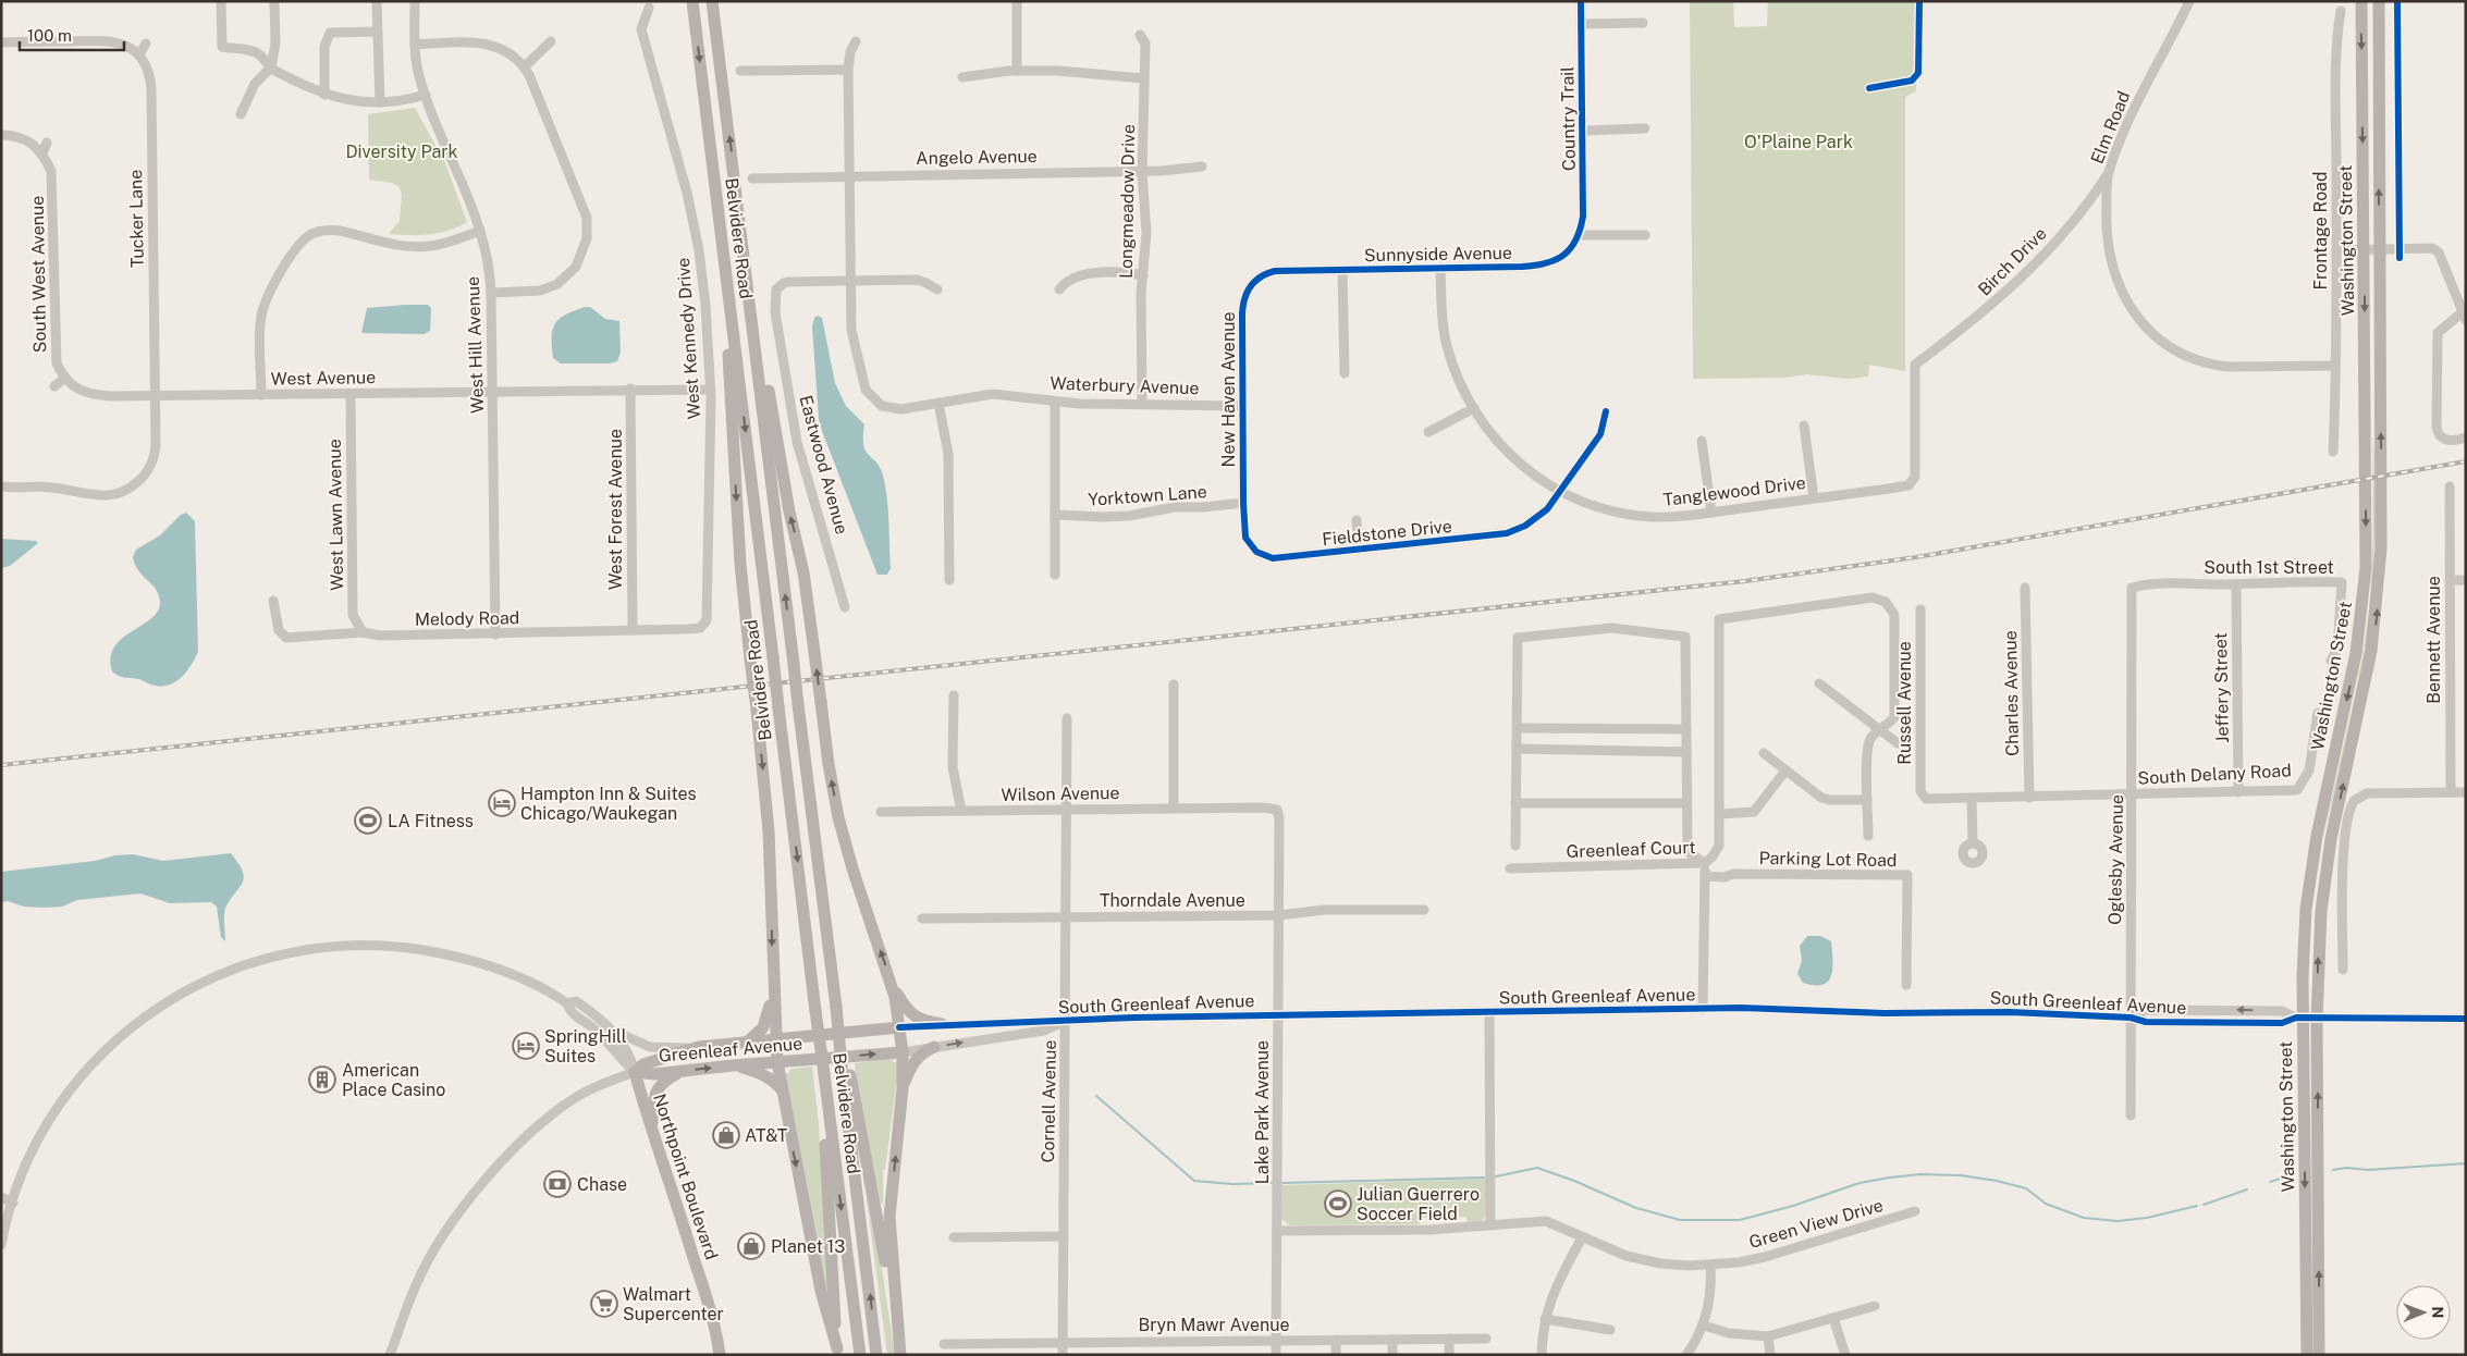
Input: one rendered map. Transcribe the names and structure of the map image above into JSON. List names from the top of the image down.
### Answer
{
  "streets": {
    "main road": [
      "Belvidere Road",
      "Washington Street",
      "Greenleaf Avenue",
      "Northpoint Boulevard"
    ],
    "street": [
      "Country Trail",
      "Elm Road",
      "Angelo Avenue",
      "Longmeadow Drive",
      "Tucker Lane",
      "Frontage Road",
      "Sunnyside Avenue",
      "Birch Drive",
      "South West Avenue",
      "West Kennedy Drive",
      "West Hill Avenue",
      "West Avenue",
      "Waterbury Avenue",
      "New Haven Avenue",
      "Eastwood Avenue",
      "Tanglewood Drive",
      "Yorktown Lane",
      "West Forest Avenue",
      "West Lawn Avenue",
      "Fieldstone Drive",
      "South 1st Street",
      "Melody Road",
      "Bennett Avenue",
      "Jeffery Street",
      "Charles Avenue",
      "Russell Avenue",
      "South Delany Road",
      "Wilson Avenue",
      "Greenleaf Court",
      "Parking Lot Road",
      "Oglesby Avenue",
      "Thorndale Avenue",
      "South Greenleaf Avenue",
      "Cornell Avenue",
      "Lake Park Avenue",
      "Green View Drive",
      "Bryn Mawr Avenue"
    ]
  },
  "crossings": [
    ["Country Trail", "Sunnyside Avenue"],
    ["Elm Road", "Frontage Road"],
    ["Elm Road", "Birch Drive"],
    ["Angelo Avenue", "Longmeadow Drive"],
    ["Longmeadow Drive", "Waterbury Avenue"],
    ["Tucker Lane", "West Avenue"],
    ["Washington Street", "South Greenleaf Avenue"],
    ["Sunnyside Avenue", "New Haven Avenue"],
    ["Sunnyside Avenue", "Tanglewood Drive"],
    ["Birch Drive", "Tanglewood Drive"],
    ["West Kennedy Drive", "West Avenue"],
    ["West Kennedy Drive", "Melody Road"],
    ["West Hill Avenue", "West Avenue"],
    ["West Hill Avenue", "Melody Road"],
    ["West Avenue", "West Forest Avenue"],
    ["West Avenue", "West Lawn Avenue"],
    ["Waterbury Avenue", "New Haven Avenue"],
    ["Waterbury Avenue", "Eastwood Avenue"],
    ["New Haven Avenue", "Yorktown Lane"],
    ["New Haven Avenue", "Fieldstone Drive"],
    ["Tanglewood Drive", "Fieldstone Drive"],
    ["Yorktown Lane", "Fieldstone Drive"],
    ["West Forest Avenue", "Melody Road"],
    ["West Lawn Avenue", "Melody Road"],
    ["South 1st Street", "Jeffery Street"],
    ["South 1st Street", "Oglesby Avenue"],
    ["Jeffery Street", "South Delany Road"],
    ["Charles Avenue", "South Delany Road"],
    ["Russell Avenue", "South Delany Road"],
    ["South Delany Road", "Oglesby Avenue"],
    ["Wilson Avenue", "Cornell Avenue"],
    ["Wilson Avenue", "Lake Park Avenue"],
    ["Greenleaf Court", "Parking Lot Road"],
    ["Greenleaf Court", "South Greenleaf Avenue"],
    ["Oglesby Avenue", "South Greenleaf Avenue"],
    ["Thorndale Avenue", "Cornell Avenue"],
    ["Thorndale Avenue", "Lake Park Avenue"],
    ["South Greenleaf Avenue", "Greenleaf Avenue"],
    ["South Greenleaf Avenue", "Cornell Avenue"],
    ["South Greenleaf Avenue", "Lake Park Avenue"],
    ["Greenleaf Avenue", "Northpoint Boulevard"],
    ["Cornell Avenue", "Bryn Mawr Avenue"],
    ["Lake Park Avenue", "Green View Drive"],
    ["Lake Park Avenue", "Bryn Mawr Avenue"]
  ],
  "parks": ["O'Plaine Park", "Diversity Park"],
  "places": {
    "hotel": ["Hampton Inn & Suites Chicago/Waukegan", "SpringHill Suites"],
    "sports": ["LA Fitness", "Julian Guerrero Soccer Field"],
    "building": ["American Place Casino"],
    "shop": ["AT&T", "Planet 13"],
    "bank": ["Chase"],
    "supermarket": ["Walmart Supercenter"]
  },
  "scale_bar": "100 m",
  "north": "right"
}
